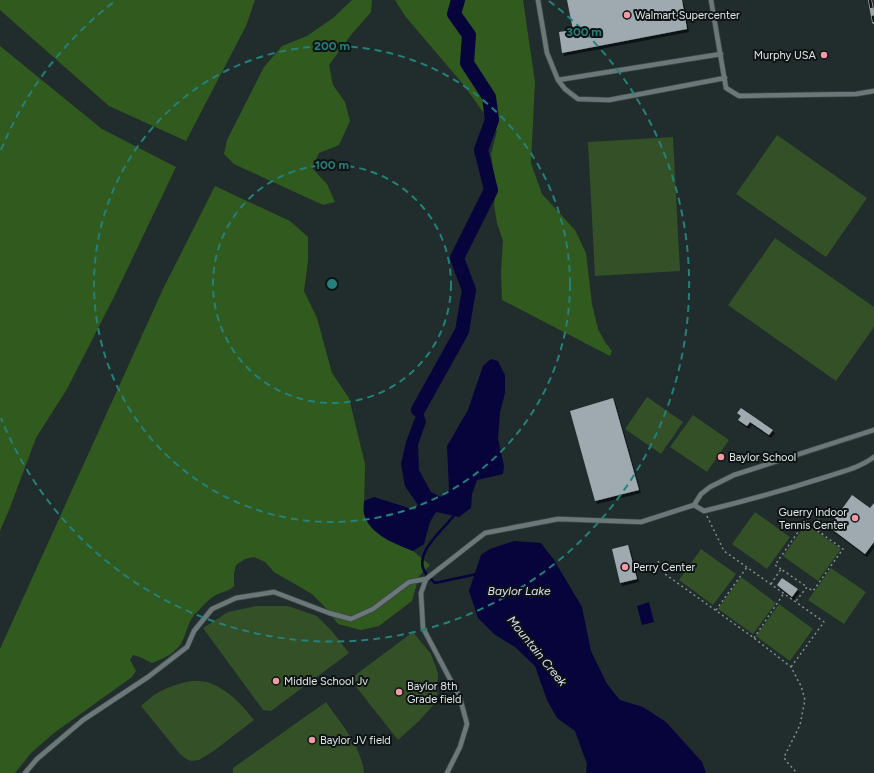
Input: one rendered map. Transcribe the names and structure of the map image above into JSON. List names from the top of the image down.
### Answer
{
  "water": ["Baylor Lake", "Mountain Creek"],
  "places": [
    "Walmart Supercenter",
    "Murphy USA",
    "Baylor School",
    "Guerry Indoor Tennis Center",
    "Perry Center",
    "Middle School Jv",
    "Baylor 8th Grade field",
    "Baylor JV field"
  ],
  "rings": ["300 m", "200 m", "100 m"]
}
